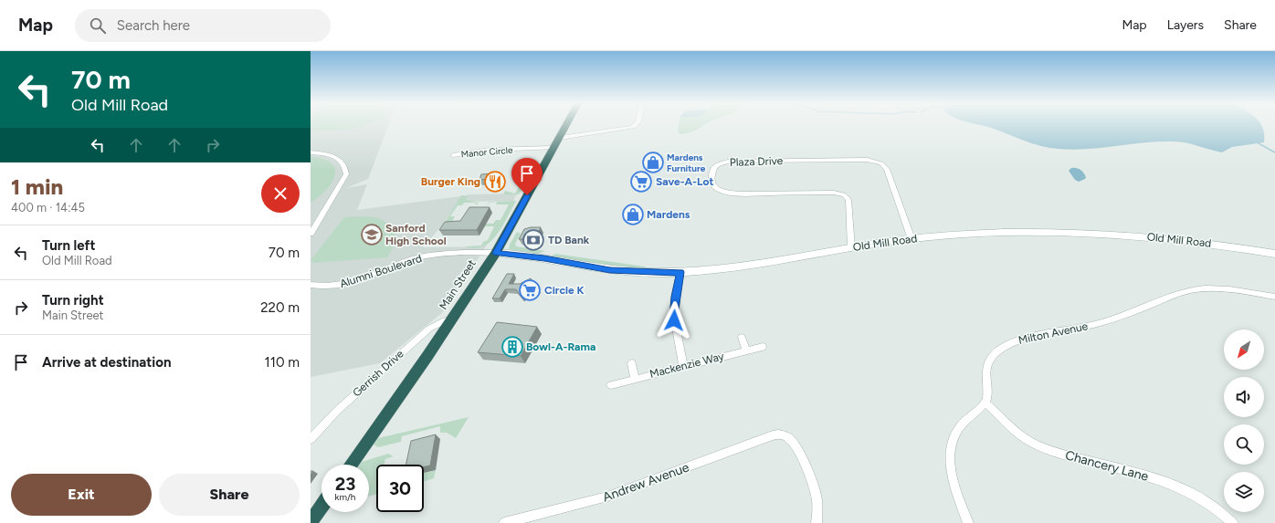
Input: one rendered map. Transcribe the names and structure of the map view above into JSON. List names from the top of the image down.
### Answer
{
  "streets": {
    "highway": ["Main Street"],
    "street": [
      "Manor Circle",
      "Plaza Drive",
      "Old Mill Road",
      "Alumni Boulevard",
      "Milton Avenue",
      "Mackenzie Way",
      "Gerrish Drive",
      "Chancery Lane",
      "Andrew Avenue"
    ]
  },
  "crossings": [
    ["Manor Circle", "Main Street"],
    ["Plaza Drive", "Old Mill Road"],
    ["Old Mill Road", "Alumni Boulevard"],
    ["Old Mill Road", "Main Street"],
    ["Alumni Boulevard", "Main Street"],
    ["Main Street", "Gerrish Drive"],
    ["Milton Avenue", "Chancery Lane"]
  ],
  "places": {
    "shop": ["Mardens Furniture", "Mardens"],
    "restaurant": ["Burger King"],
    "supermarket": ["Save-A-Lot", "Circle K"],
    "school or university": ["Sanford High School"],
    "bank": ["TD Bank"],
    "building": ["Bowl-A-Rama"]
  },
  "north": "bottom left",
  "page": {
    "header": "Map",
    "search": "Search here",
    "nav": ["Map", "Layers", "Share"],
    "turn": ["70 m", "Old Mill Road"],
    "heading": ["1 min", "400 m · 14:45"],
    "list": [
      {
        "name": "Turn left",
        "note": "Old Mill Road",
        "value": "70 m"
      },
      {
        "name": "Turn right",
        "note": "Main Street",
        "value": "220 m"
      },
      {
        "name": "Arrive at destination",
        "value": "110 m"
      }
    ],
    "speed": "23 km/h",
    "limit": "30",
    "buttons": ["Exit", "Share"]
  }
}
